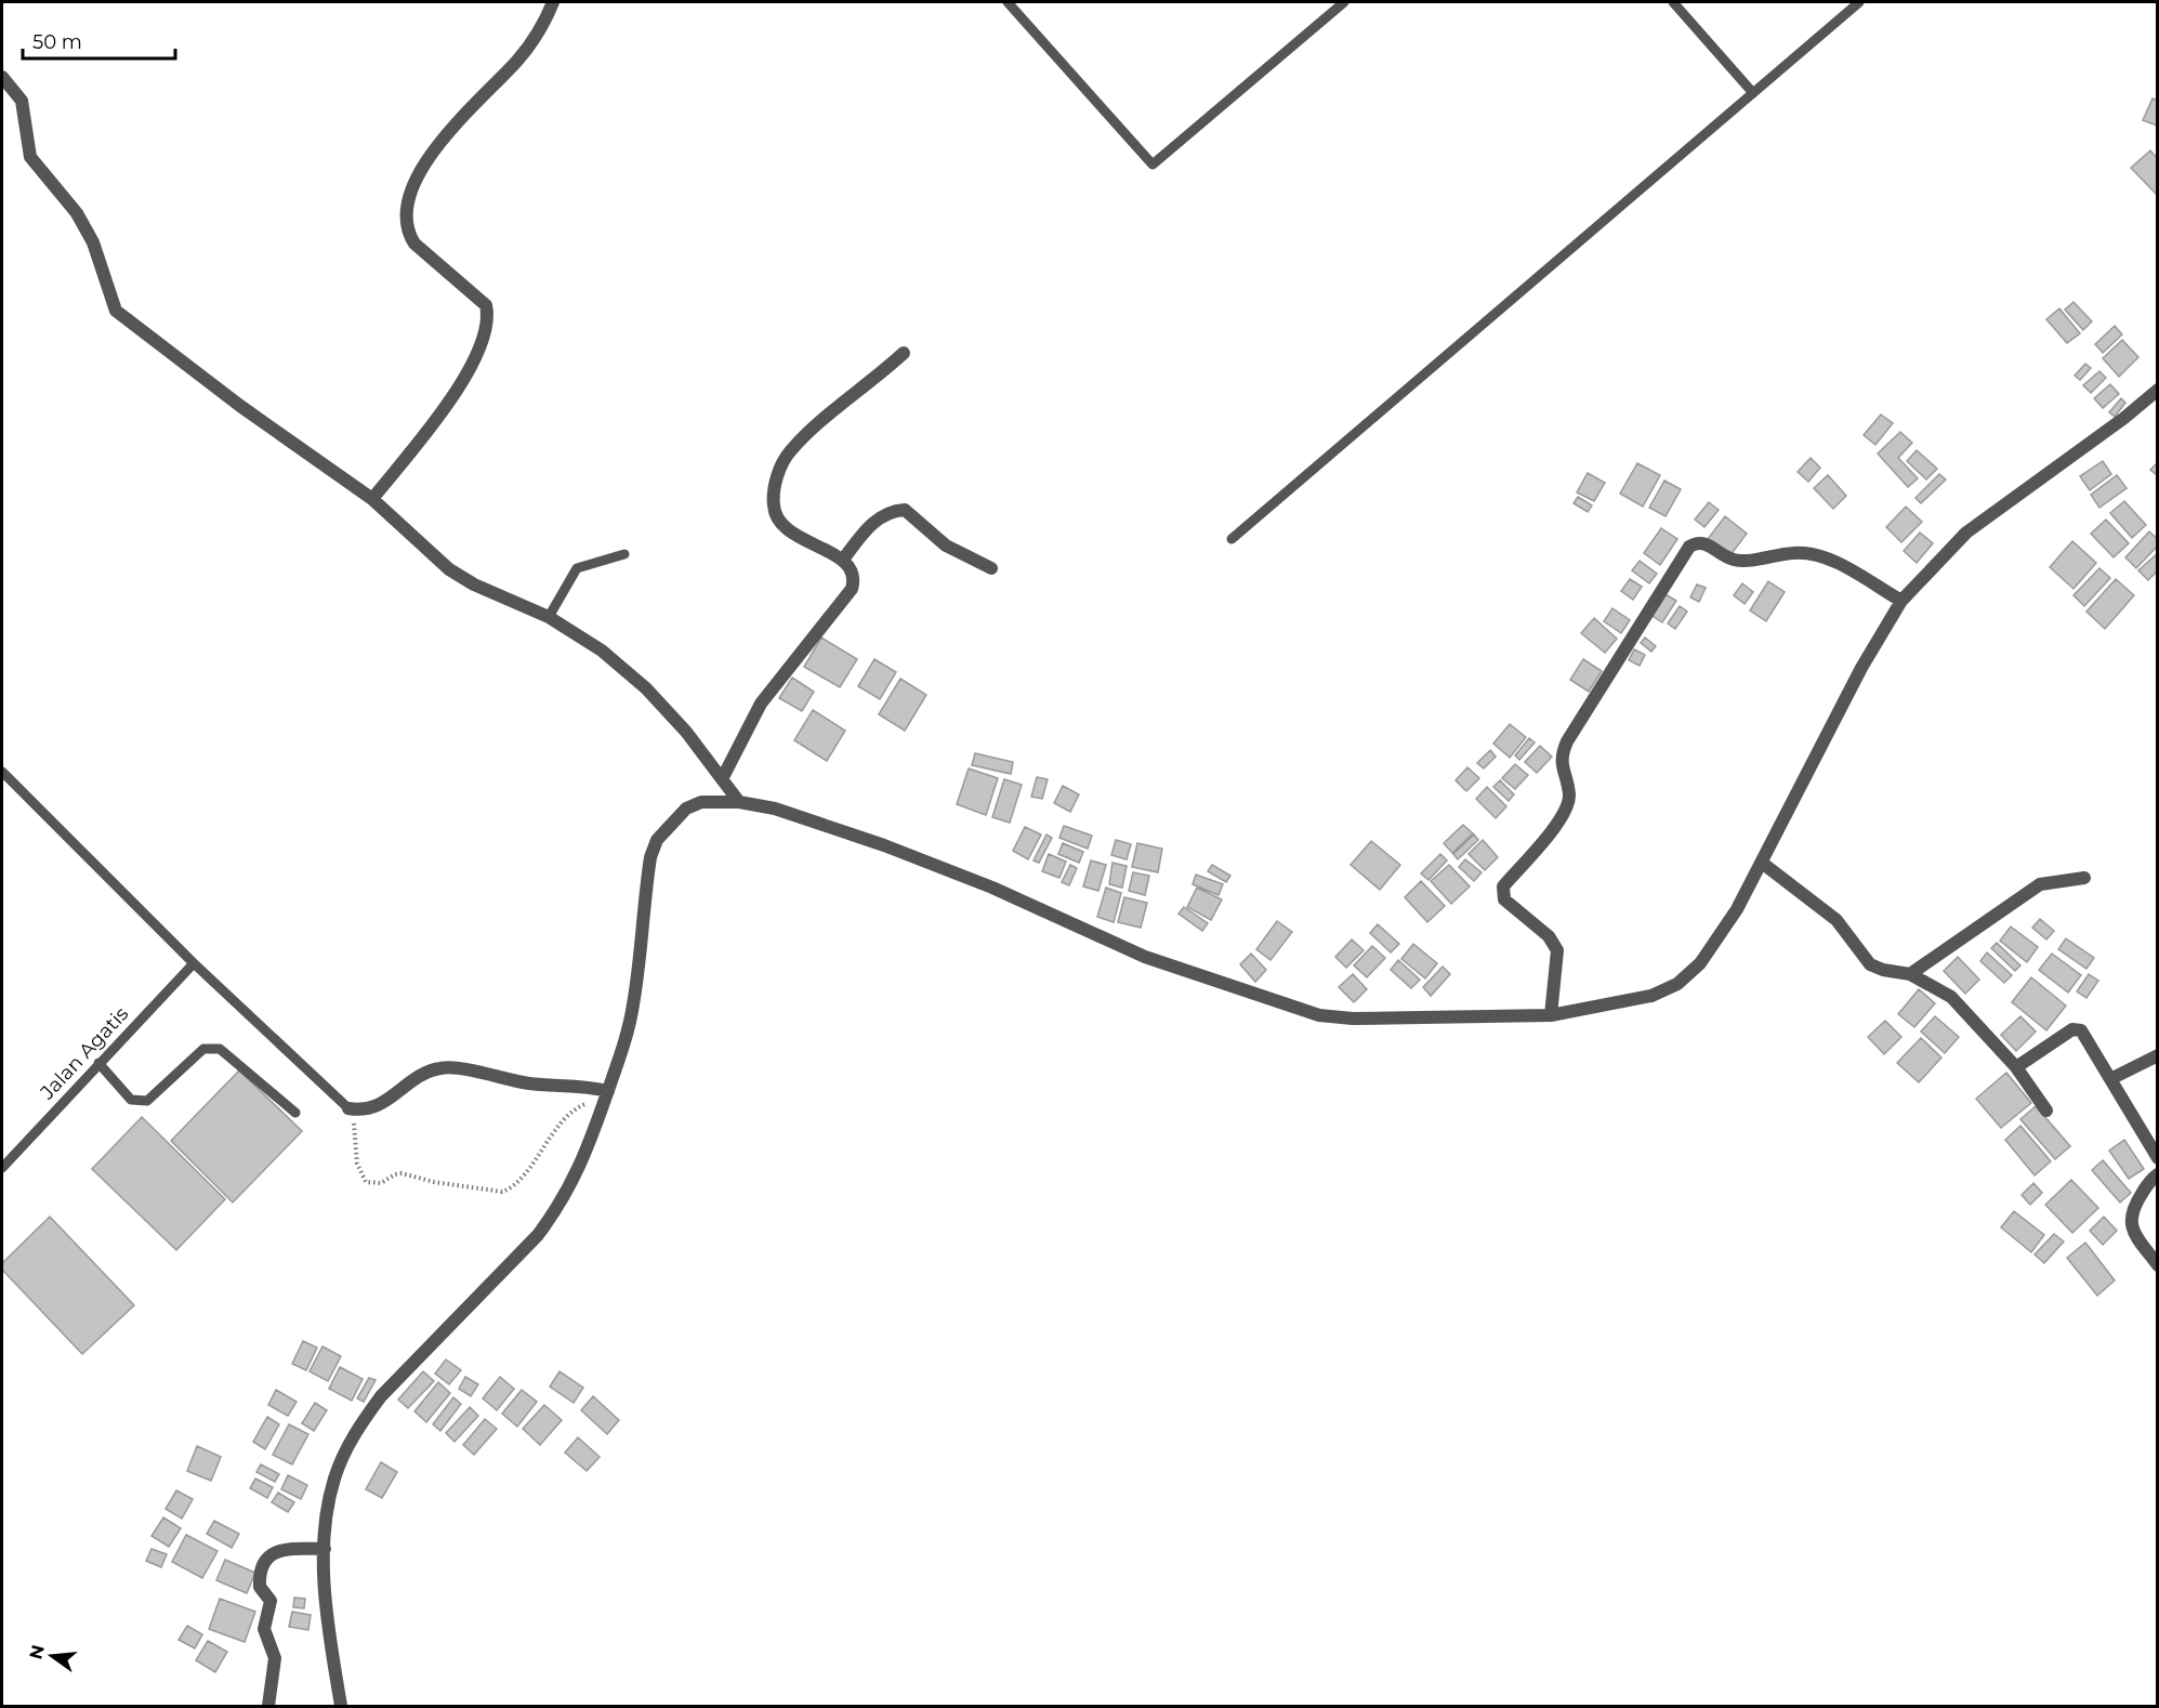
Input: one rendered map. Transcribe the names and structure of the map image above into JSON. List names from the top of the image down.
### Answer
{
  "streets": {
    "lane": ["Jalan Agatis"]
  },
  "scale_bar": "50 m",
  "north": "left"
}
